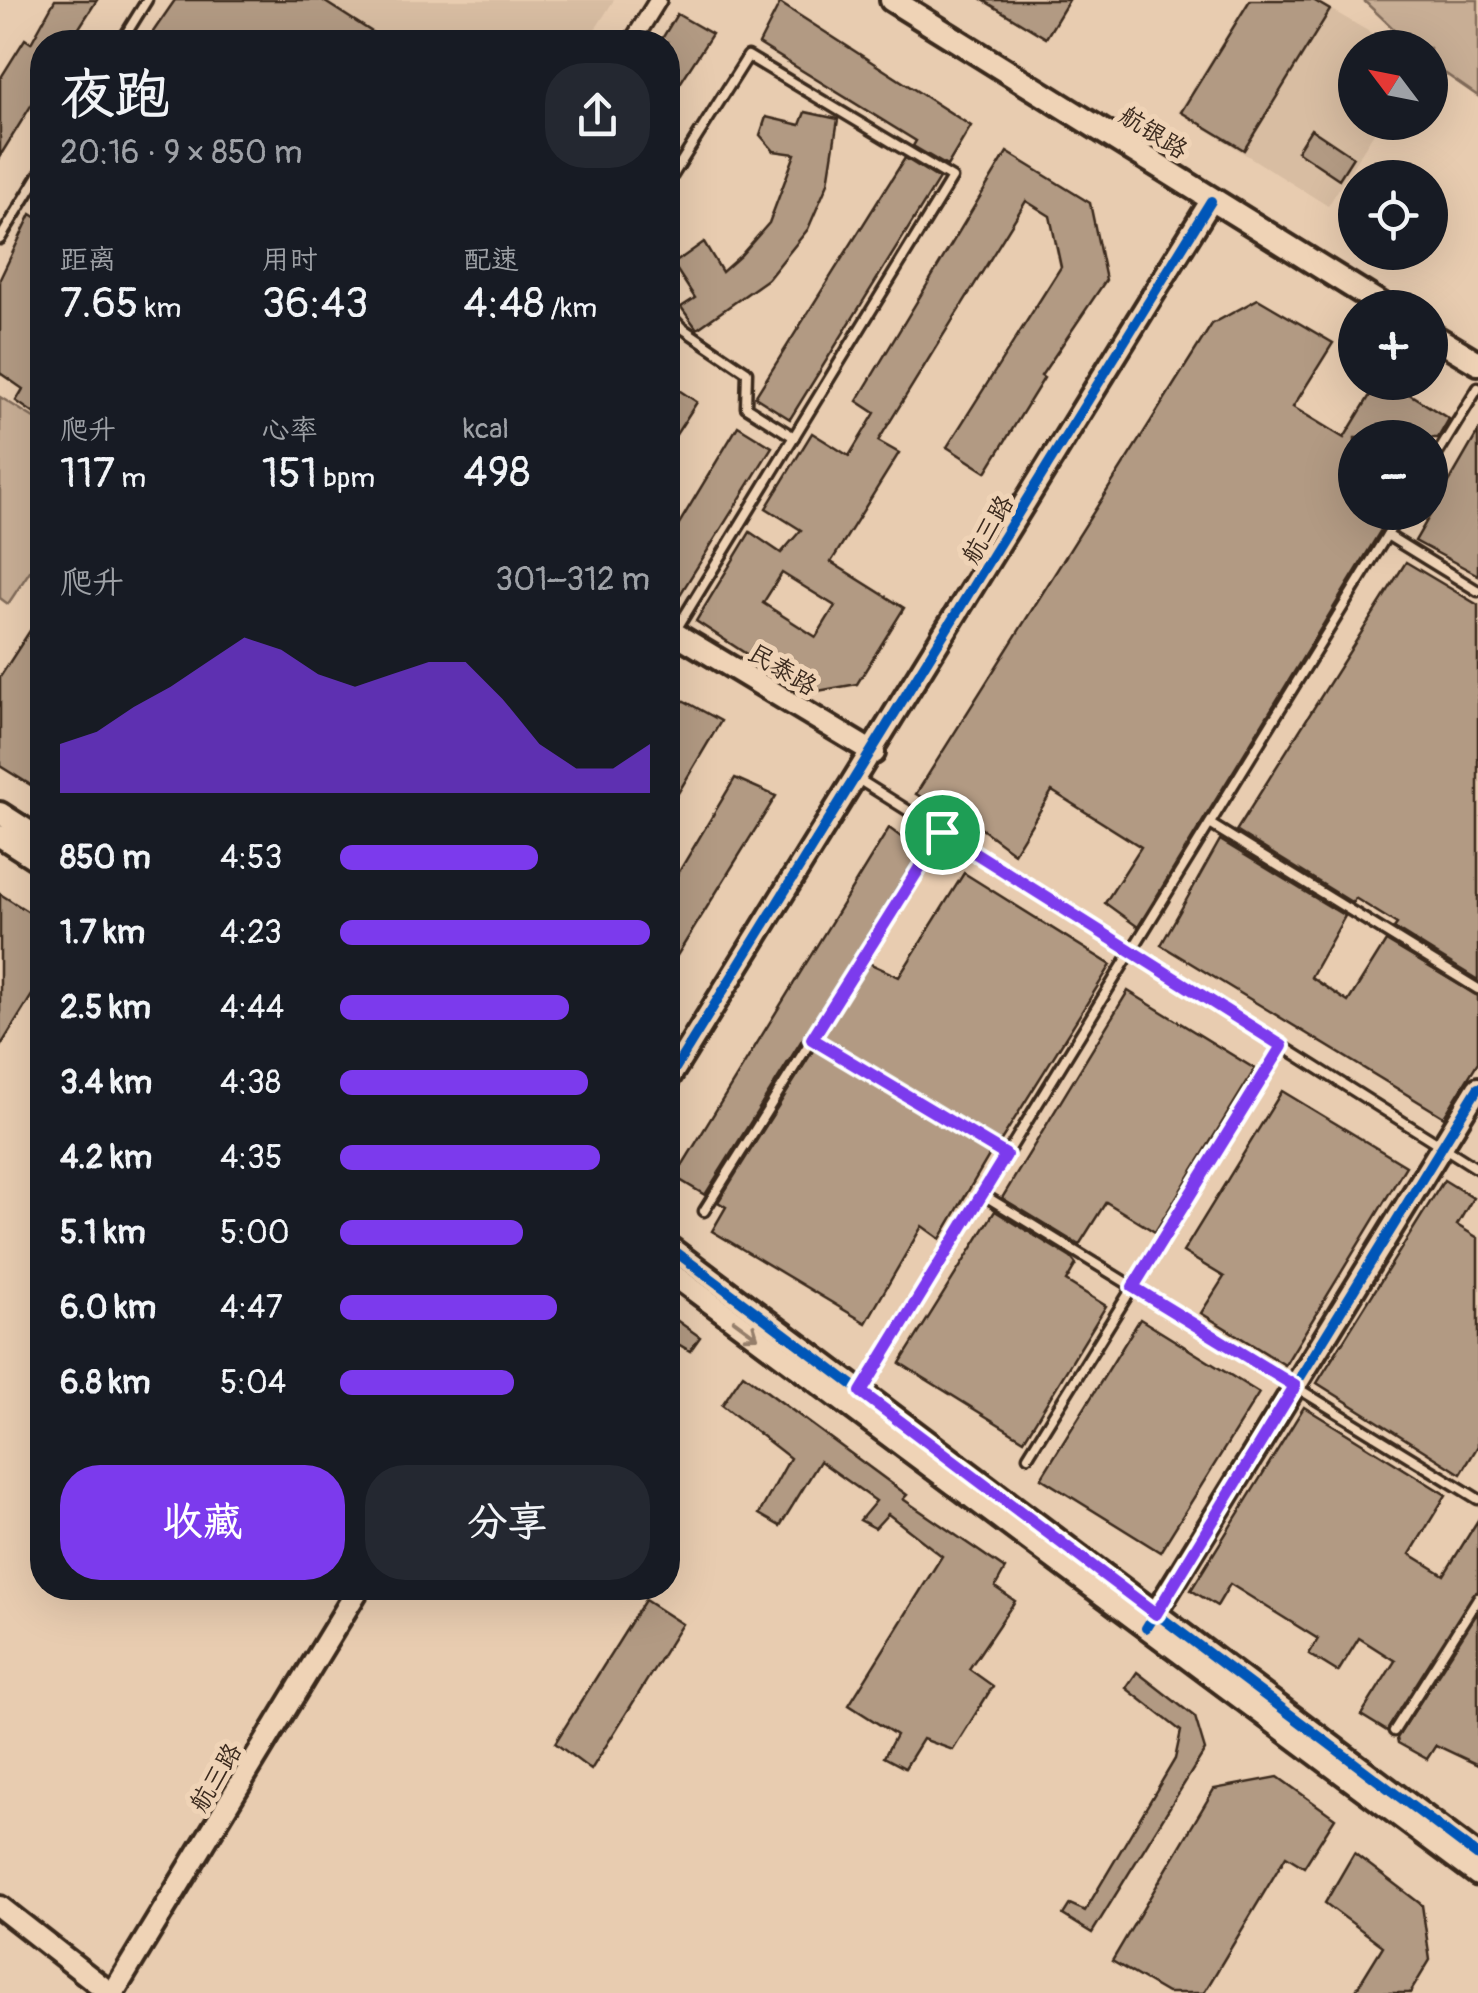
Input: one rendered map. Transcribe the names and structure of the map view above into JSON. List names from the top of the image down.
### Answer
{
  "streets": {
    "main road": ["航银路"],
    "street": ["航三路", "民泰路"]
  },
  "crossings": [
    ["航银路", "航三路"],
    ["航三路", "民泰路"]
  ],
  "north": "top left",
  "page": {
    "map_buttons": ["+", "−"],
    "heading": ["夜跑", "20:16 · 9 × 850 m"],
    "stats": [
      ["距离", "7.65 km"],
      ["用时", "36:43"],
      ["配速", "4:48 /km"],
      ["爬升", "117 m"],
      ["心率", "151 bpm"],
      ["kcal", "498"]
    ],
    "chart": ["爬升", "301–312 m"],
    "list": [
      {
        "name": "850 m",
        "note": "4:53"
      },
      {
        "name": "1.7 km",
        "note": "4:23"
      },
      {
        "name": "2.5 km",
        "note": "4:44"
      },
      {
        "name": "3.4 km",
        "note": "4:38"
      },
      {
        "name": "4.2 km",
        "note": "4:35"
      },
      {
        "name": "5.1 km",
        "note": "5:00"
      },
      {
        "name": "6.0 km",
        "note": "4:47"
      },
      {
        "name": "6.8 km",
        "note": "5:04"
      }
    ],
    "buttons": ["收藏", "分享"]
  }
}
